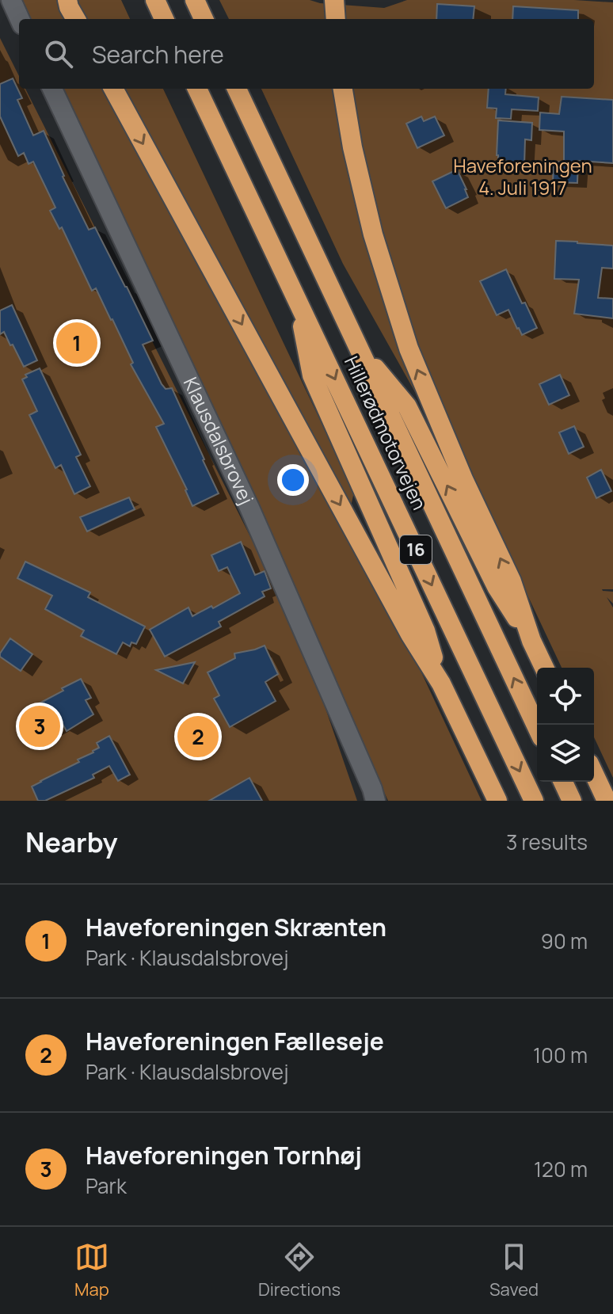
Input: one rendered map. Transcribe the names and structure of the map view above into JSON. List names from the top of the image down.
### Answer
{
  "streets": {
    "highway": ["Hillerødmotorvejen", "16"],
    "street": ["Klausdalsbrovej"]
  },
  "crossings": [
    ["Hillerødmotorvejen", "16"]
  ],
  "parks": ["Haveforeningen 4. Juli 1917"],
  "page": {
    "search": "Search here",
    "pins": ["1", "3", "2"],
    "heading": ["Nearby", "3 results"],
    "list": [
      {
        "mark": "1",
        "name": "Haveforeningen Skrænten",
        "note": "Park · Klausdalsbrovej",
        "value": "90 m"
      },
      {
        "mark": "2",
        "name": "Haveforeningen Fælleseje",
        "note": "Park · Klausdalsbrovej",
        "value": "100 m"
      },
      {
        "mark": "3",
        "name": "Haveforeningen Tornhøj",
        "note": "Park",
        "value": "120 m"
      }
    ],
    "nav": ["Map", "Directions", "Saved"]
  }
}
